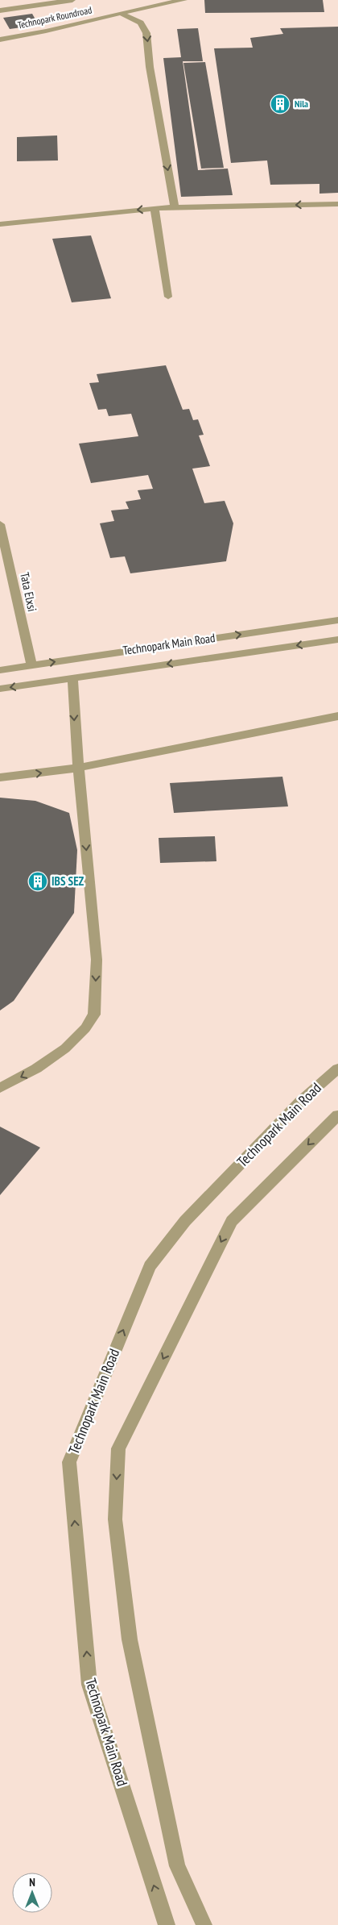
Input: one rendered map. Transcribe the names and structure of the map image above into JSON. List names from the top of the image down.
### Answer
{
  "streets": {
    "street": ["Technopark Roundroad", "Tata Elxsi", "Technopark Main Road"]
  },
  "crossings": [
    ["Tata Elxsi", "Technopark Main Road"]
  ],
  "one_way": ["Technopark Main Road"],
  "places": {
    "building": ["Nila", "IBS SEZ"]
  },
  "north": "top"
}
